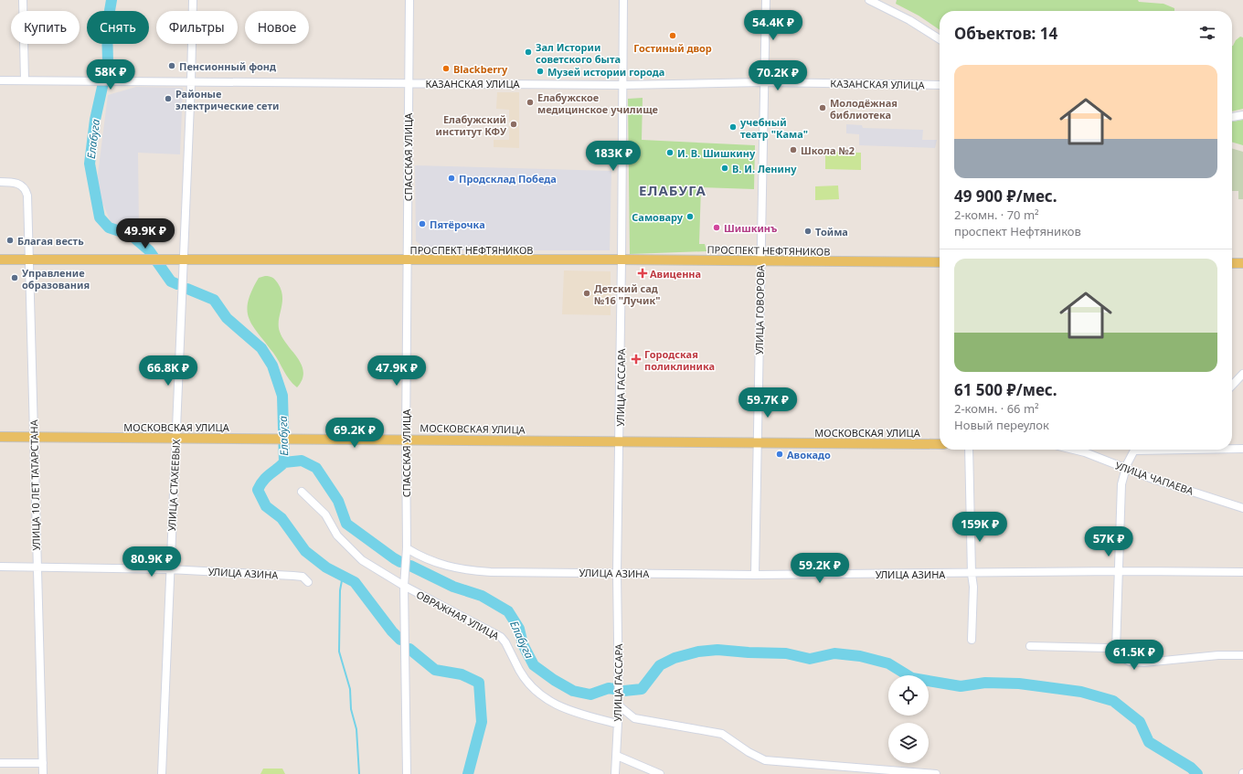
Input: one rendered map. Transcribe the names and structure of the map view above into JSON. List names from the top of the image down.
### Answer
{
  "streets": {
    "main road": ["ПРОСПЕКТ НЕФТЯНИКОВ", "МОСКОВСКАЯ УЛИЦА"],
    "street": [
      "КАЗАНСКАЯ УЛИЦА",
      "СПАССКАЯ УЛИЦА",
      "УЛИЦА ГОВОРОВА",
      "УЛИЦА ГАССАРА",
      "УЛИЦА ЧАПАЕВА",
      "УЛИЦА 10 ЛЕТ ТАТАРСТАНА",
      "УЛИЦА СТАХЕЕВЫХ",
      "УЛИЦА АЗИНА",
      "ОВРАЖНАЯ УЛИЦА"
    ]
  },
  "crossings": [
    ["КАЗАНСКАЯ УЛИЦА", "СПАССКАЯ УЛИЦА"],
    ["КАЗАНСКАЯ УЛИЦА", "УЛИЦА ГОВОРОВА"],
    ["КАЗАНСКАЯ УЛИЦА", "УЛИЦА ГАССАРА"],
    ["КАЗАНСКАЯ УЛИЦА", "УЛИЦА СТАХЕЕВЫХ"],
    ["СПАССКАЯ УЛИЦА", "ПРОСПЕКТ НЕФТЯНИКОВ"],
    ["СПАССКАЯ УЛИЦА", "МОСКОВСКАЯ УЛИЦА"],
    ["СПАССКАЯ УЛИЦА", "УЛИЦА АЗИНА"],
    ["СПАССКАЯ УЛИЦА", "ОВРАЖНАЯ УЛИЦА"],
    ["ПРОСПЕКТ НЕФТЯНИКОВ", "УЛИЦА ГОВОРОВА"],
    ["ПРОСПЕКТ НЕФТЯНИКОВ", "УЛИЦА ГАССАРА"],
    ["ПРОСПЕКТ НЕФТЯНИКОВ", "УЛИЦА 10 ЛЕТ ТАТАРСТАНА"],
    ["ПРОСПЕКТ НЕФТЯНИКОВ", "УЛИЦА СТАХЕЕВЫХ"],
    ["УЛИЦА ГОВОРОВА", "МОСКОВСКАЯ УЛИЦА"],
    ["УЛИЦА ГОВОРОВА", "УЛИЦА АЗИНА"],
    ["УЛИЦА ГАССАРА", "МОСКОВСКАЯ УЛИЦА"],
    ["УЛИЦА ГАССАРА", "УЛИЦА АЗИНА"],
    ["УЛИЦА ГАССАРА", "ОВРАЖНАЯ УЛИЦА"],
    ["МОСКОВСКАЯ УЛИЦА", "УЛИЦА 10 ЛЕТ ТАТАРСТАНА"],
    ["МОСКОВСКАЯ УЛИЦА", "УЛИЦА СТАХЕЕВЫХ"],
    ["УЛИЦА 10 ЛЕТ ТАТАРСТАНА", "УЛИЦА АЗИНА"],
    ["УЛИЦА СТАХЕЕВЫХ", "УЛИЦА АЗИНА"]
  ],
  "districts": ["ЕЛАБУГА"],
  "water": ["Елабуга"],
  "places": {
    "other": [
      "Гостиный двор",
      "Зал Истории советского быта",
      "Пенсионный фонд",
      "Blackberry",
      "Музей истории города",
      "Районые электрические сети",
      "Елабужское медицинское училище",
      "Молодёжная библиотека",
      "Елабужский институт КФУ",
      "учебный театр \"Кама\"",
      "Школа №2",
      "И. В. Шишкину",
      "В. И. Ленину",
      "Продсклад Победа",
      "Самовару",
      "Пятёрочка",
      "Шишкинъ",
      "Тойма",
      "Благая весть",
      "Управление образования",
      "Детский сад №16 \"Лучик\"",
      "Авокадо"
    ],
    "health": ["Авиценна", "Городская поликлиника"]
  },
  "page": {
    "price": [
      "54.4K ₽",
      "58K ₽",
      "70.2K ₽",
      "183K ₽",
      "49.9K ₽",
      "66.8K ₽",
      "47.9K ₽",
      "59.7K ₽",
      "69.2K ₽",
      "159K ₽",
      "57K ₽",
      "80.9K ₽",
      "59.2K ₽",
      "61.5K ₽"
    ],
    "chip": [
      "Купить",
      "Снять",
      "Фильтры",
      "Новое"
    ],
    "heading": "Объектов: 14",
    "list": [
      {
        "name": "49 900 ₽/мес.",
        "note": "2-комн. · 70 m² · проспект Нефтяников"
      },
      {
        "name": "61 500 ₽/мес.",
        "note": "2-комн. · 66 m² · Новый переулок"
      }
    ]
  }
}
